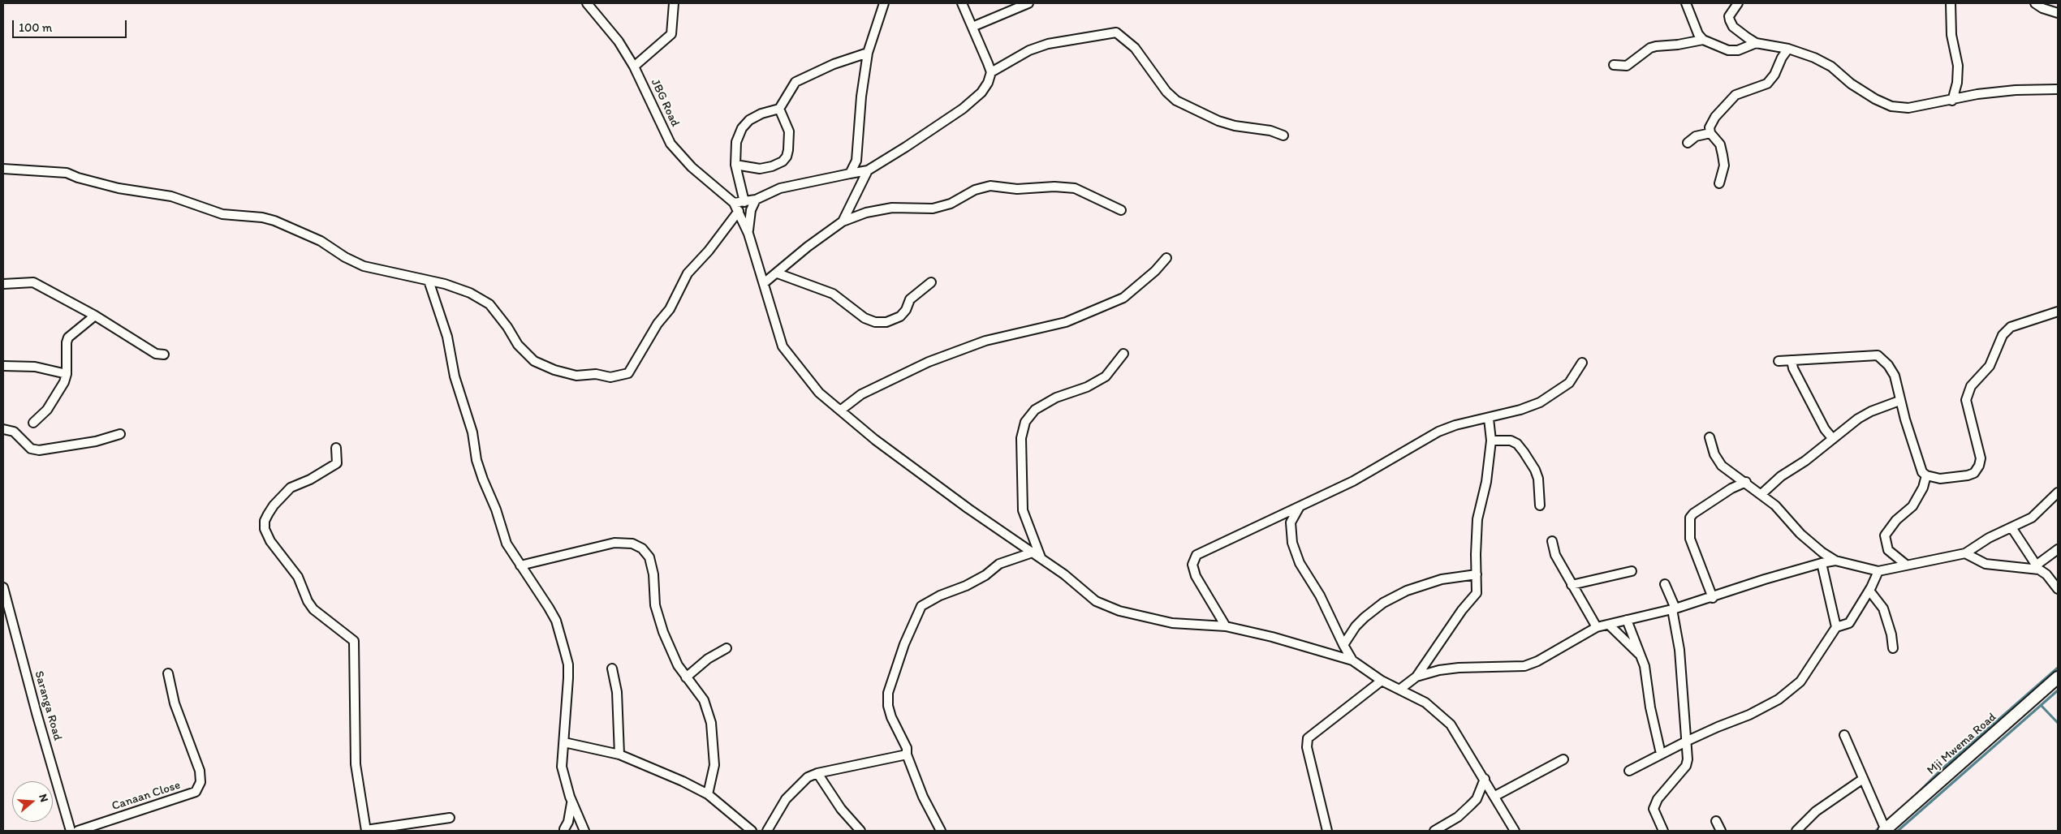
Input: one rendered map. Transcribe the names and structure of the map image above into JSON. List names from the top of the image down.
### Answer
{
  "streets": {
    "main road": ["Mji Mwema Road"],
    "street": ["JBG Road", "Saranga Road", "Canaan Close"]
  },
  "scale_bar": "100 m",
  "north": "right"
}
